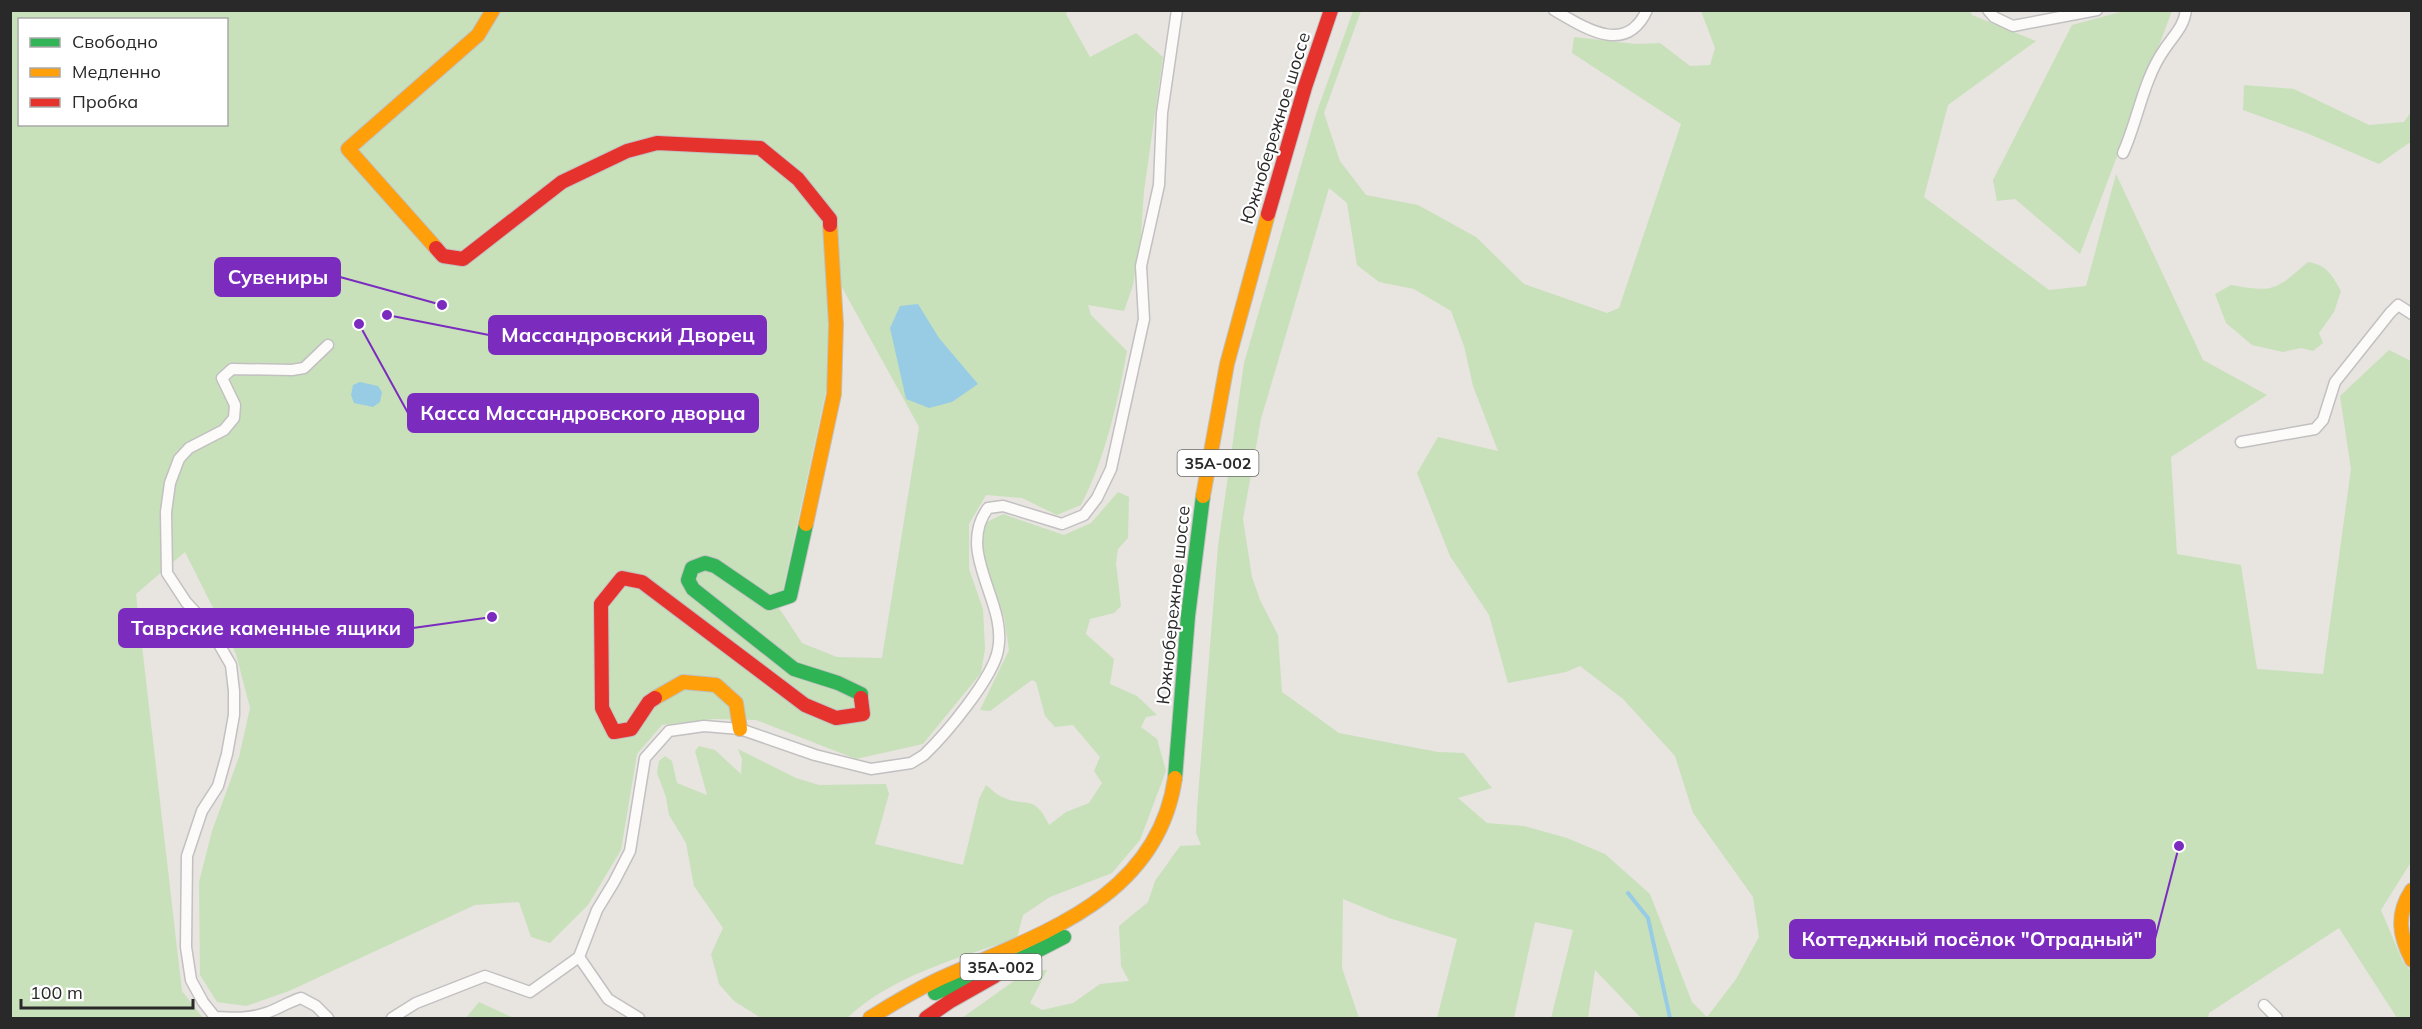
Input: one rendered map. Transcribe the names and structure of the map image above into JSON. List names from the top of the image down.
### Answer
{
  "streets": {
    "main road": ["Южнобережное шоссе", "35А-002"]
  },
  "places": [
    "Сувениры",
    "Массандровский Дворец",
    "Касса Массандровского дворца",
    "Таврские каменные ящики",
    "Коттеджный посёлок \"Отрадный\""
  ],
  "legend": ["Свободно", "Медленно", "Пробка"],
  "scale_bar": "100 m"
}
